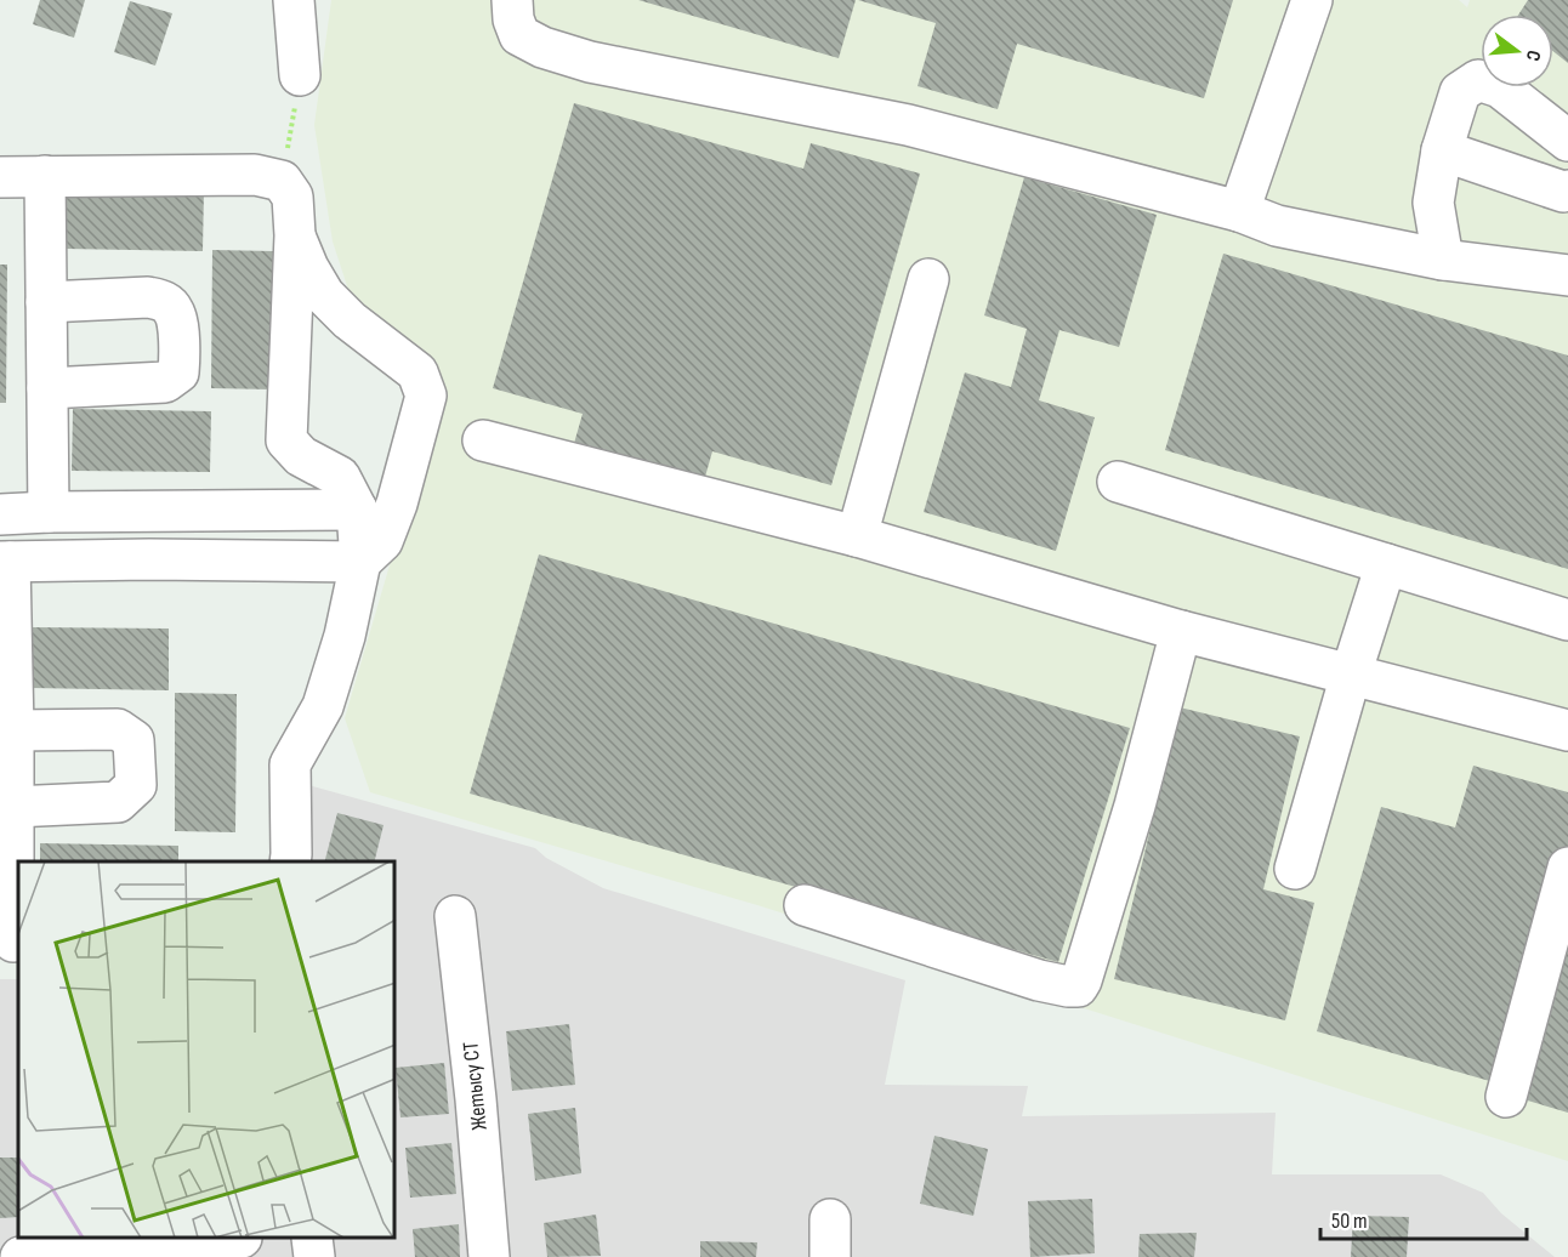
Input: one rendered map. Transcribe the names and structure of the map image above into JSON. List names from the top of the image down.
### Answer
{
  "streets": {
    "street": ["Жетысу СТ"]
  },
  "scale_bar": "50 m",
  "north": "right"
}
